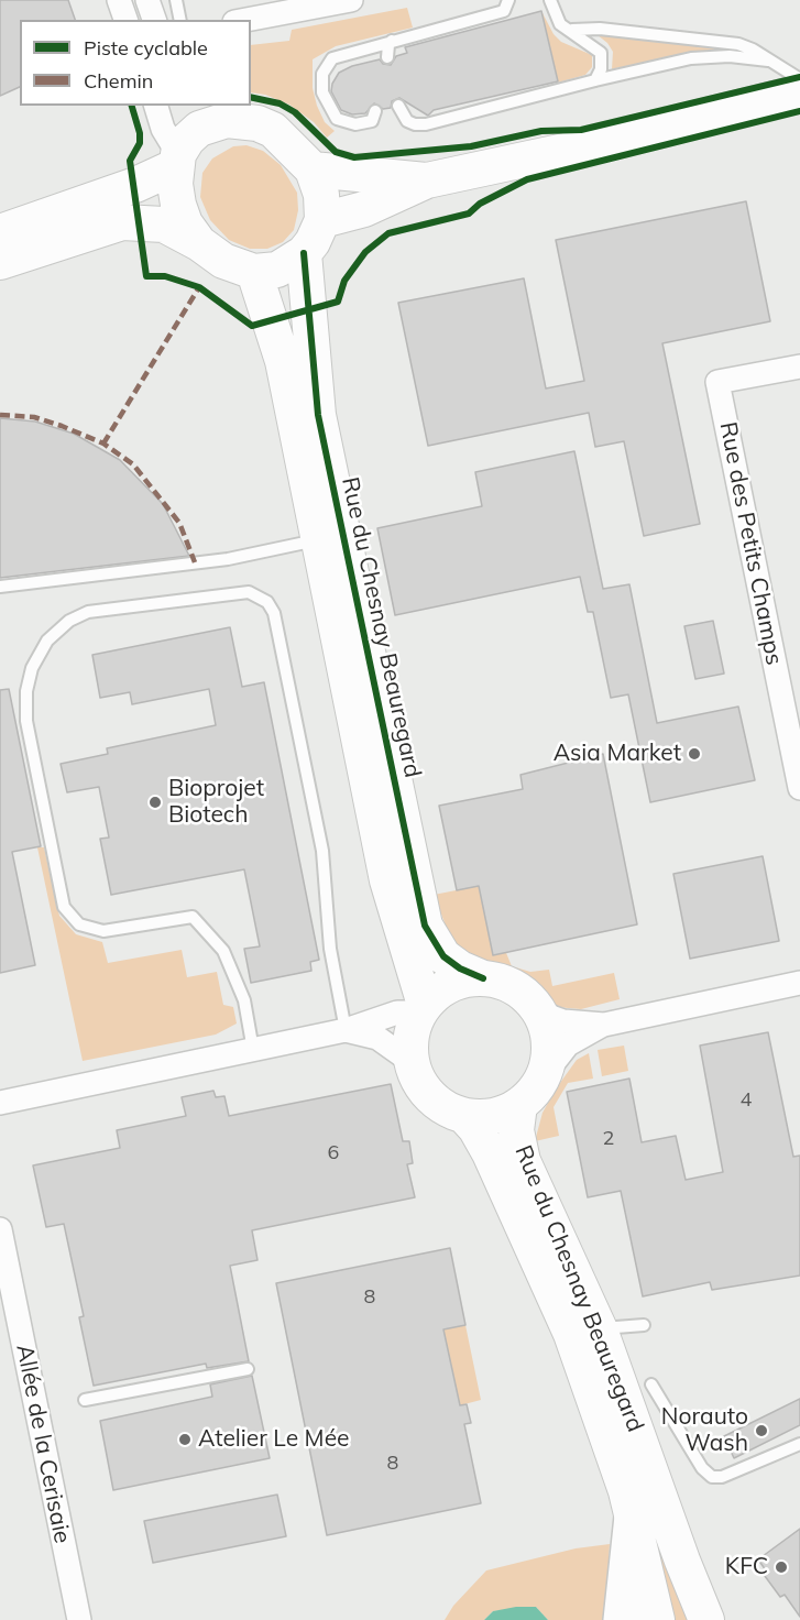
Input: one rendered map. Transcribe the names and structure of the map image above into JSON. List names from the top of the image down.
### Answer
{
  "streets": {
    "main road": ["Rue du Chesnay Beauregard"],
    "street": ["Rue des Petits Champs", "Allée de la Cerisaie"]
  },
  "places": [
    "Asia Market",
    "Bioprojet Biotech",
    "Norauto Wash",
    "Atelier Le Mée",
    "KFC"
  ],
  "house_numbers": [
    "4",
    "2",
    "6",
    "8",
    "8"
  ],
  "legend": ["Piste cyclable", "Chemin"]
}
